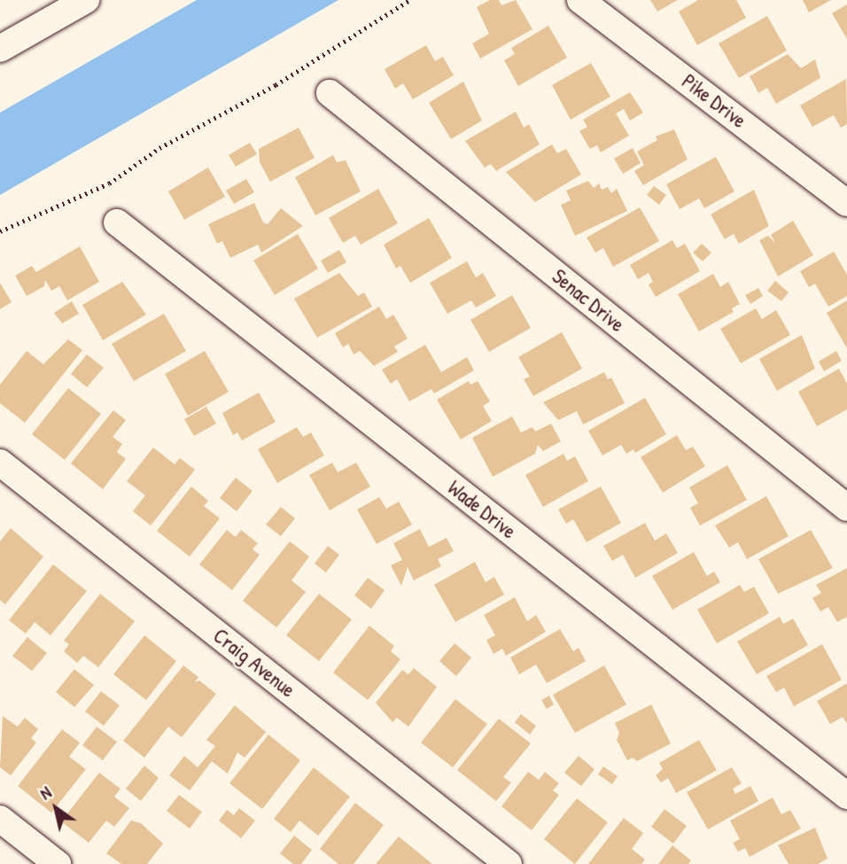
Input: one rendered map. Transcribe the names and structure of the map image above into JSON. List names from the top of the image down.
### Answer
{
  "streets": {
    "street": [
      "Pike Drive",
      "Senac Drive",
      "Wade Drive",
      "Craig Avenue"
    ]
  },
  "north": "top left"
}
